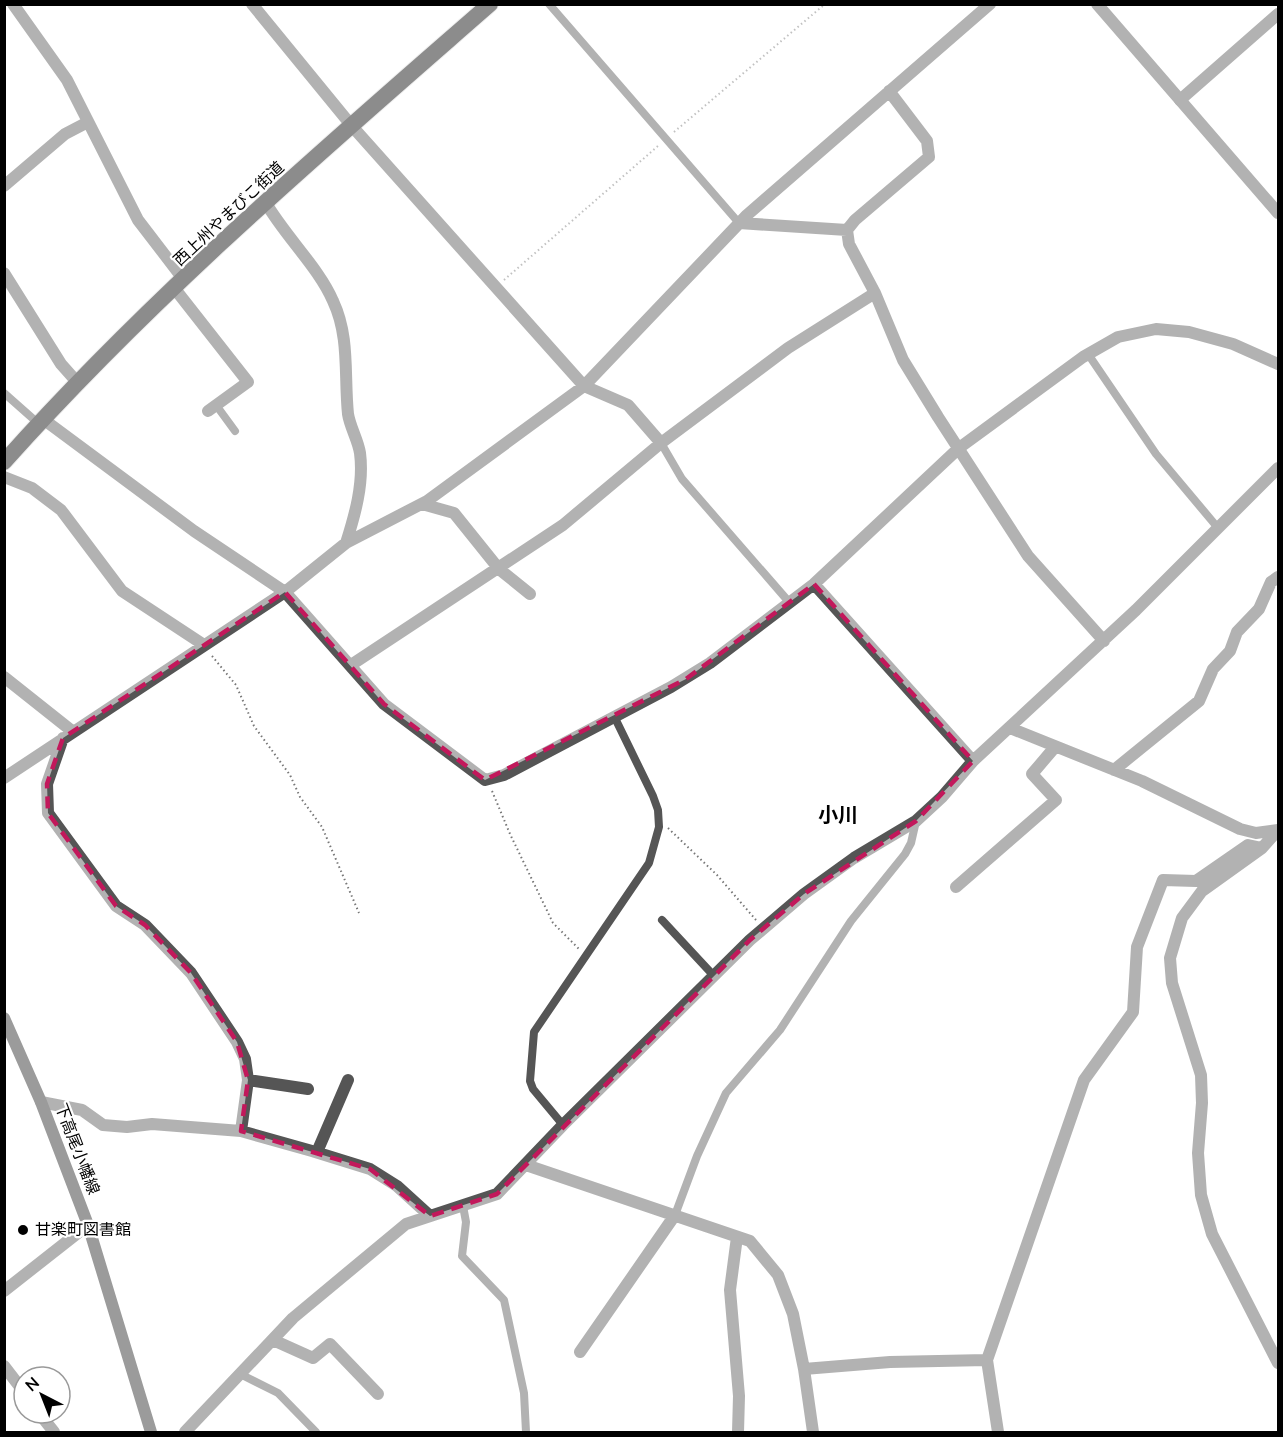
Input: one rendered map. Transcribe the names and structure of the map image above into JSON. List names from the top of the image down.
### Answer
{
  "streets": {
    "highway": ["西上州やまびこ街道"],
    "main road": ["下高尾小幡線"]
  },
  "districts": ["小川"],
  "places": ["甘楽町図書館"],
  "north": "top left"
}
